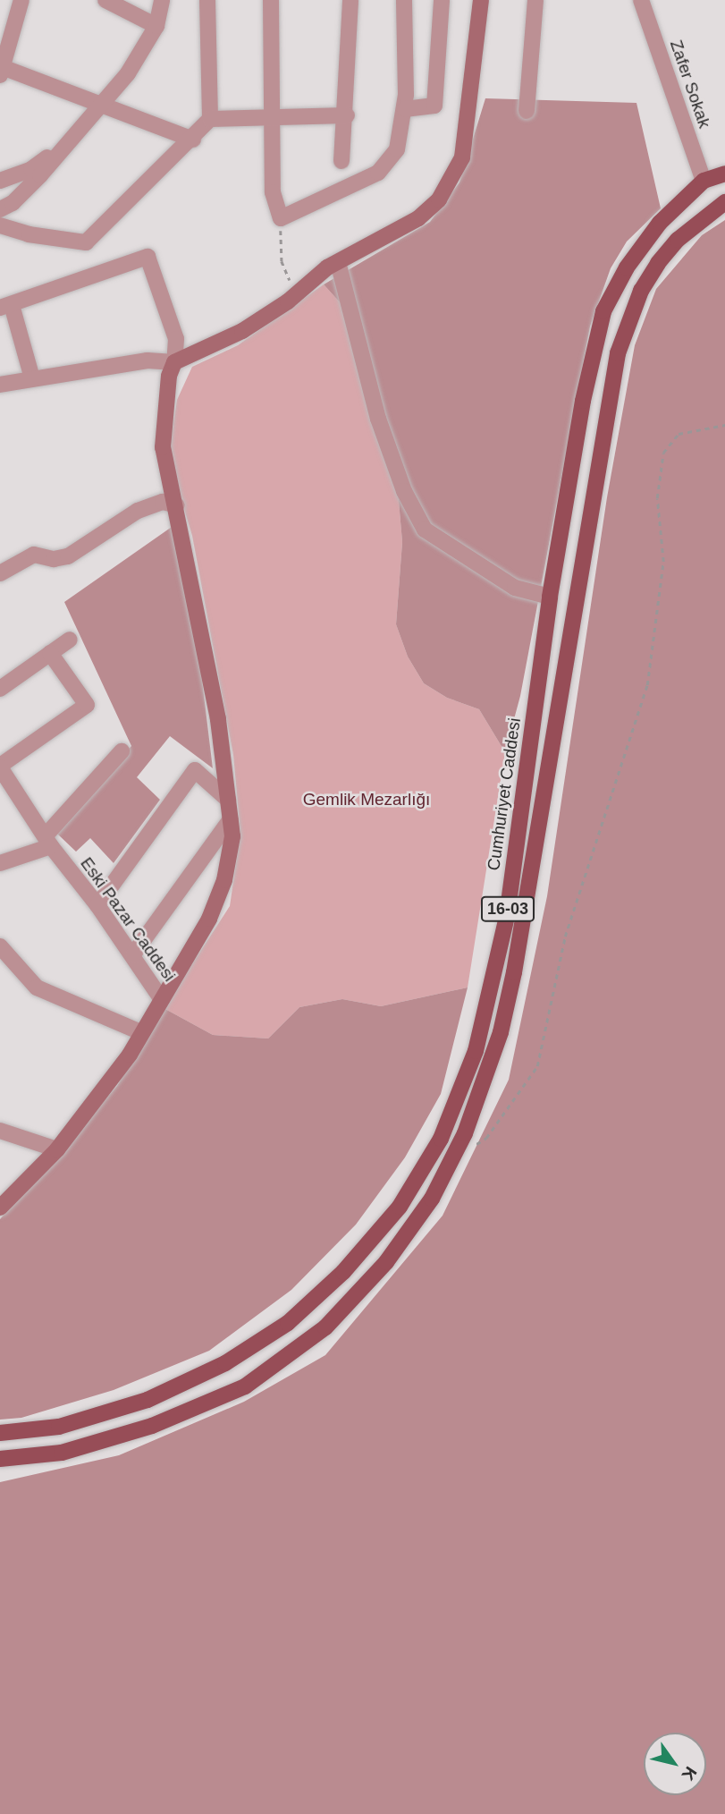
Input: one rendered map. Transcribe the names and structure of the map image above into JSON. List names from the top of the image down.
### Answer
{
  "streets": {
    "main road": ["Cumhuriyet Caddesi", "16-03"],
    "street": ["Zafer Sokak", "Eski Pazar Caddesi"]
  },
  "crossings": [
    ["Zafer Sokak", "Cumhuriyet Caddesi"]
  ],
  "parks": ["Gemlik Mezarlığı"],
  "north": "bottom right"
}
